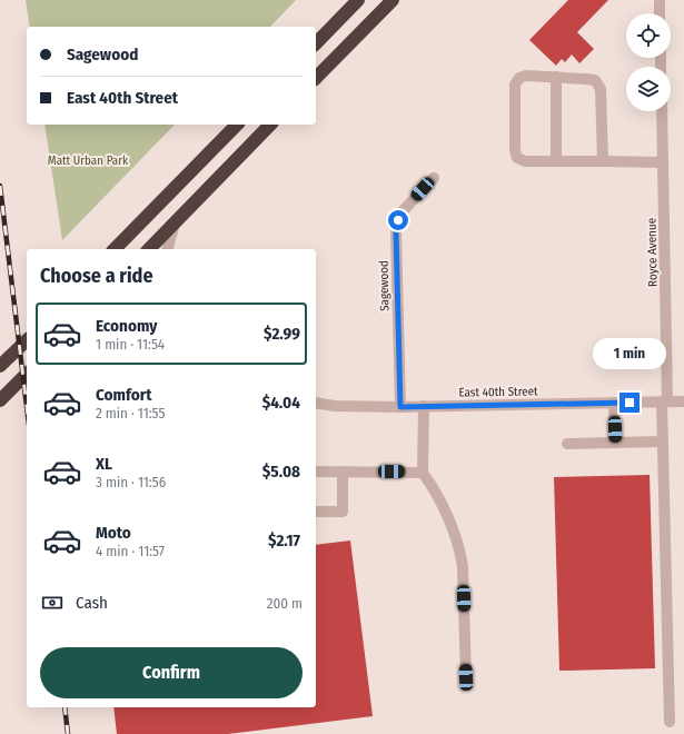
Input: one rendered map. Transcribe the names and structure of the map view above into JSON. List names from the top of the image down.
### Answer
{
  "streets": {
    "street": ["Royce Avenue", "Sagewood", "East 40th Street"]
  },
  "crossings": [
    ["Royce Avenue", "East 40th Street"],
    ["Sagewood", "East 40th Street"]
  ],
  "parks": ["Matt Urban Park"],
  "page": {
    "banner": ["Sagewood", "East 40th Street"],
    "heading": "Choose a ride",
    "list": [
      {
        "name": "Economy",
        "note": "1 min · 11:54",
        "value": "$2.99"
      },
      {
        "name": "Comfort",
        "note": "2 min · 11:55",
        "value": "$4.04"
      },
      {
        "name": "XL",
        "note": "3 min · 11:56",
        "value": "$5.08"
      },
      {
        "name": "Moto",
        "note": "4 min · 11:57",
        "value": "$2.17"
      }
    ],
    "bubble": "1 min",
    "pay": ["Cash", "200 m"],
    "buttons": "Confirm"
  }
}
